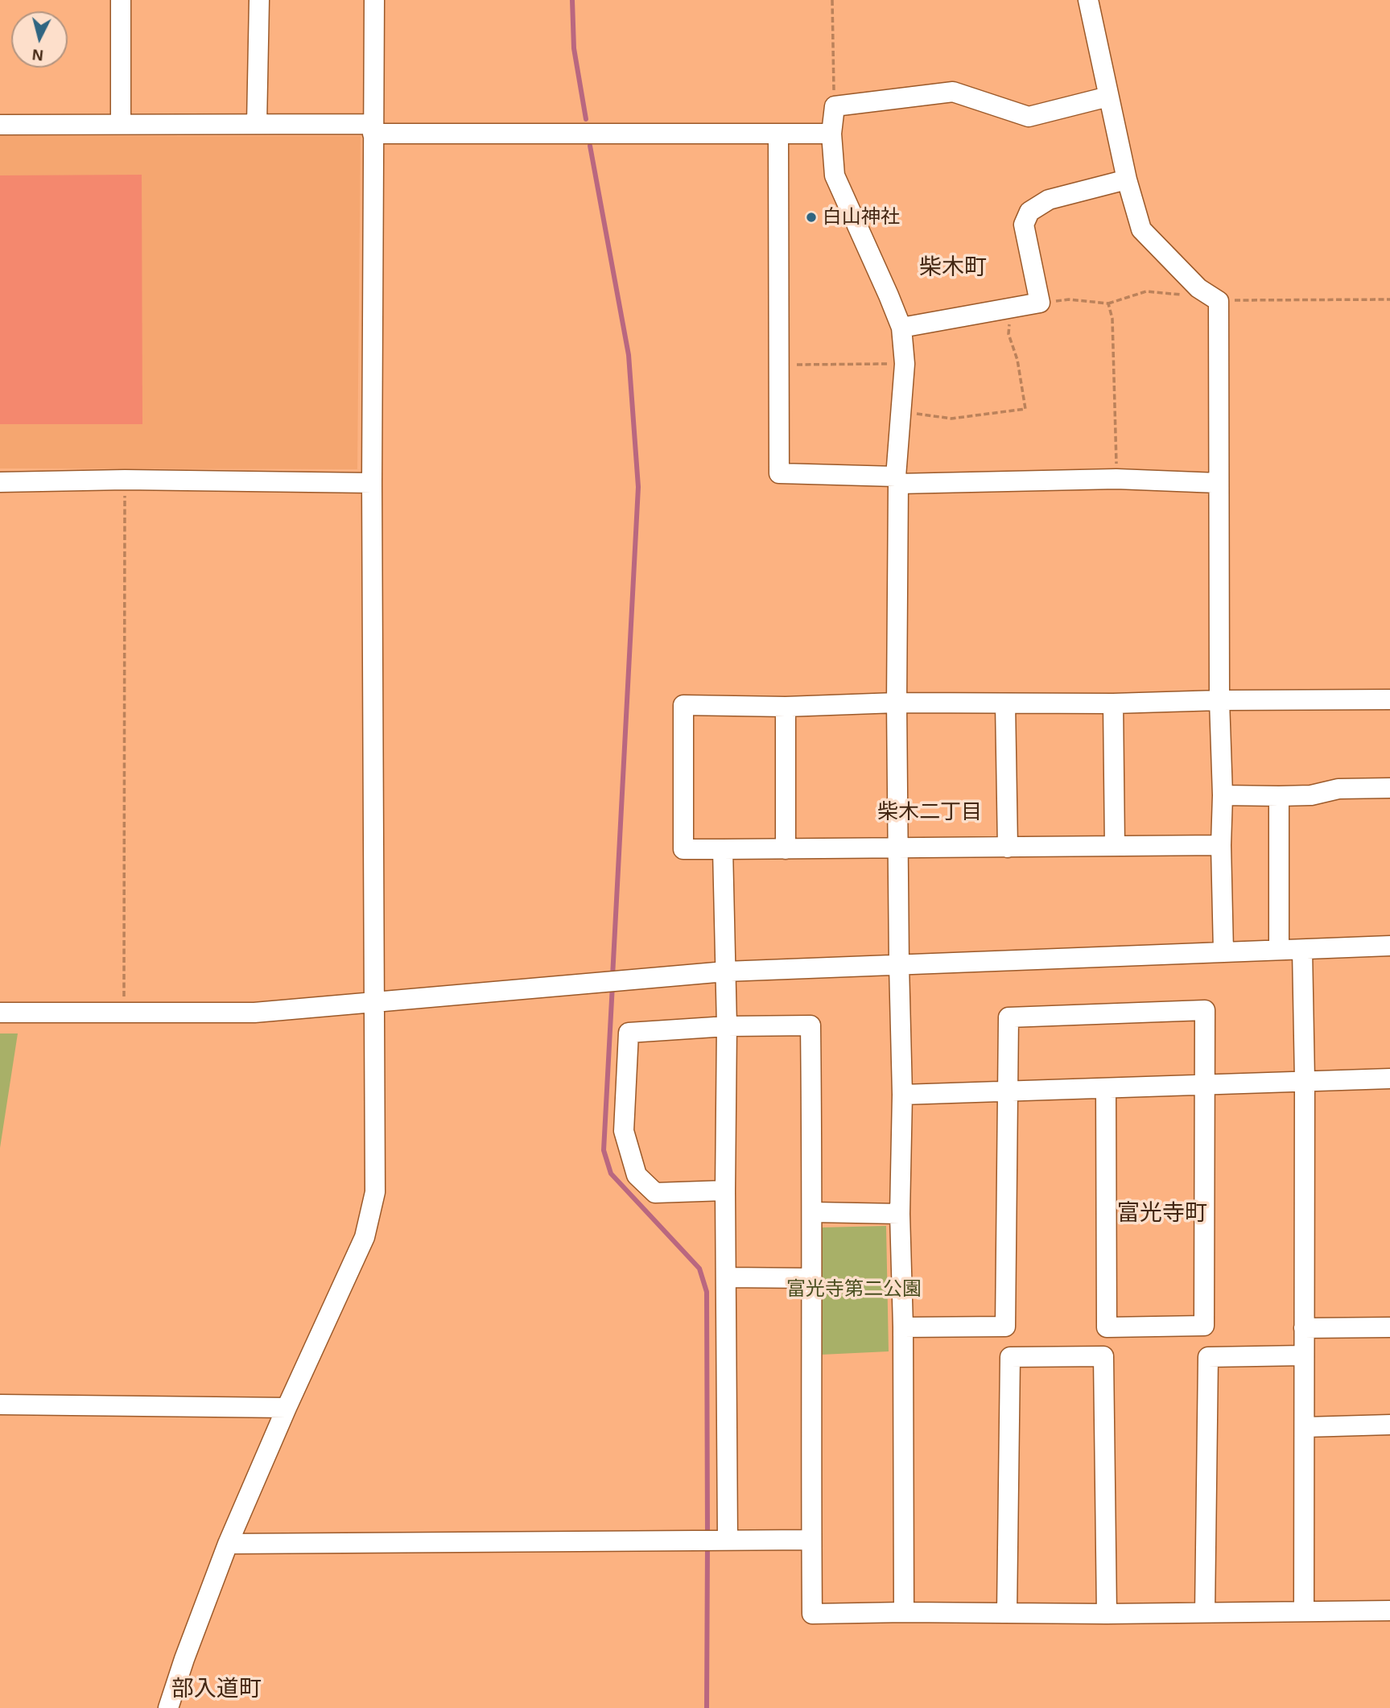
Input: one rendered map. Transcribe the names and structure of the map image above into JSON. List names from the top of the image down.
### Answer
{
  "districts": [
    "柴木町",
    "柴木二丁目",
    "富光寺町",
    "部入道町"
  ],
  "parks": ["富光寺第二公園"],
  "places": ["白山神社"],
  "north": "bottom"
}
